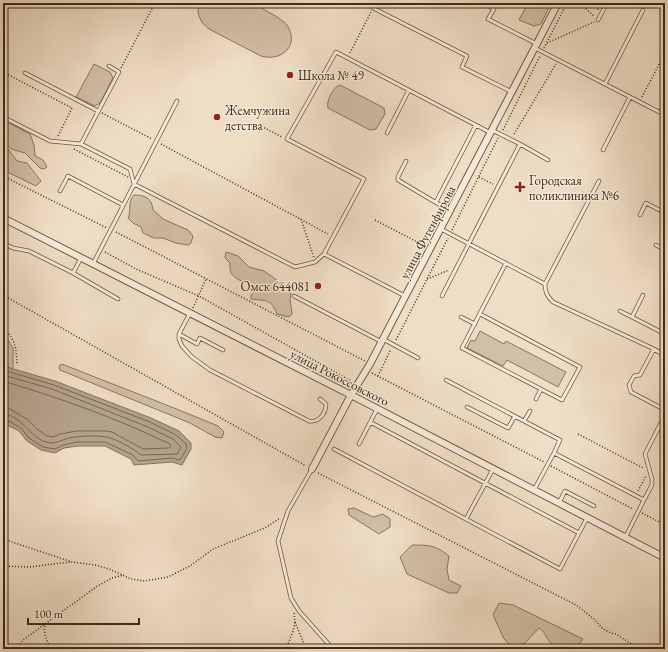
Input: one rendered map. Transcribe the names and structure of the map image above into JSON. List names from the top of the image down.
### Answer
{
  "streets": {
    "street": ["улица Фугенфирова", "улица Рокоссовского"]
  },
  "crossings": [
    ["улица Фугенфирова", "улица Рокоссовского"]
  ],
  "places": {
    "other": ["Школа № 49", "Жемчужина детства", "Омск 644081"],
    "health": ["Городская поликлиника №6"]
  },
  "scale_bar": "100 m"
}
